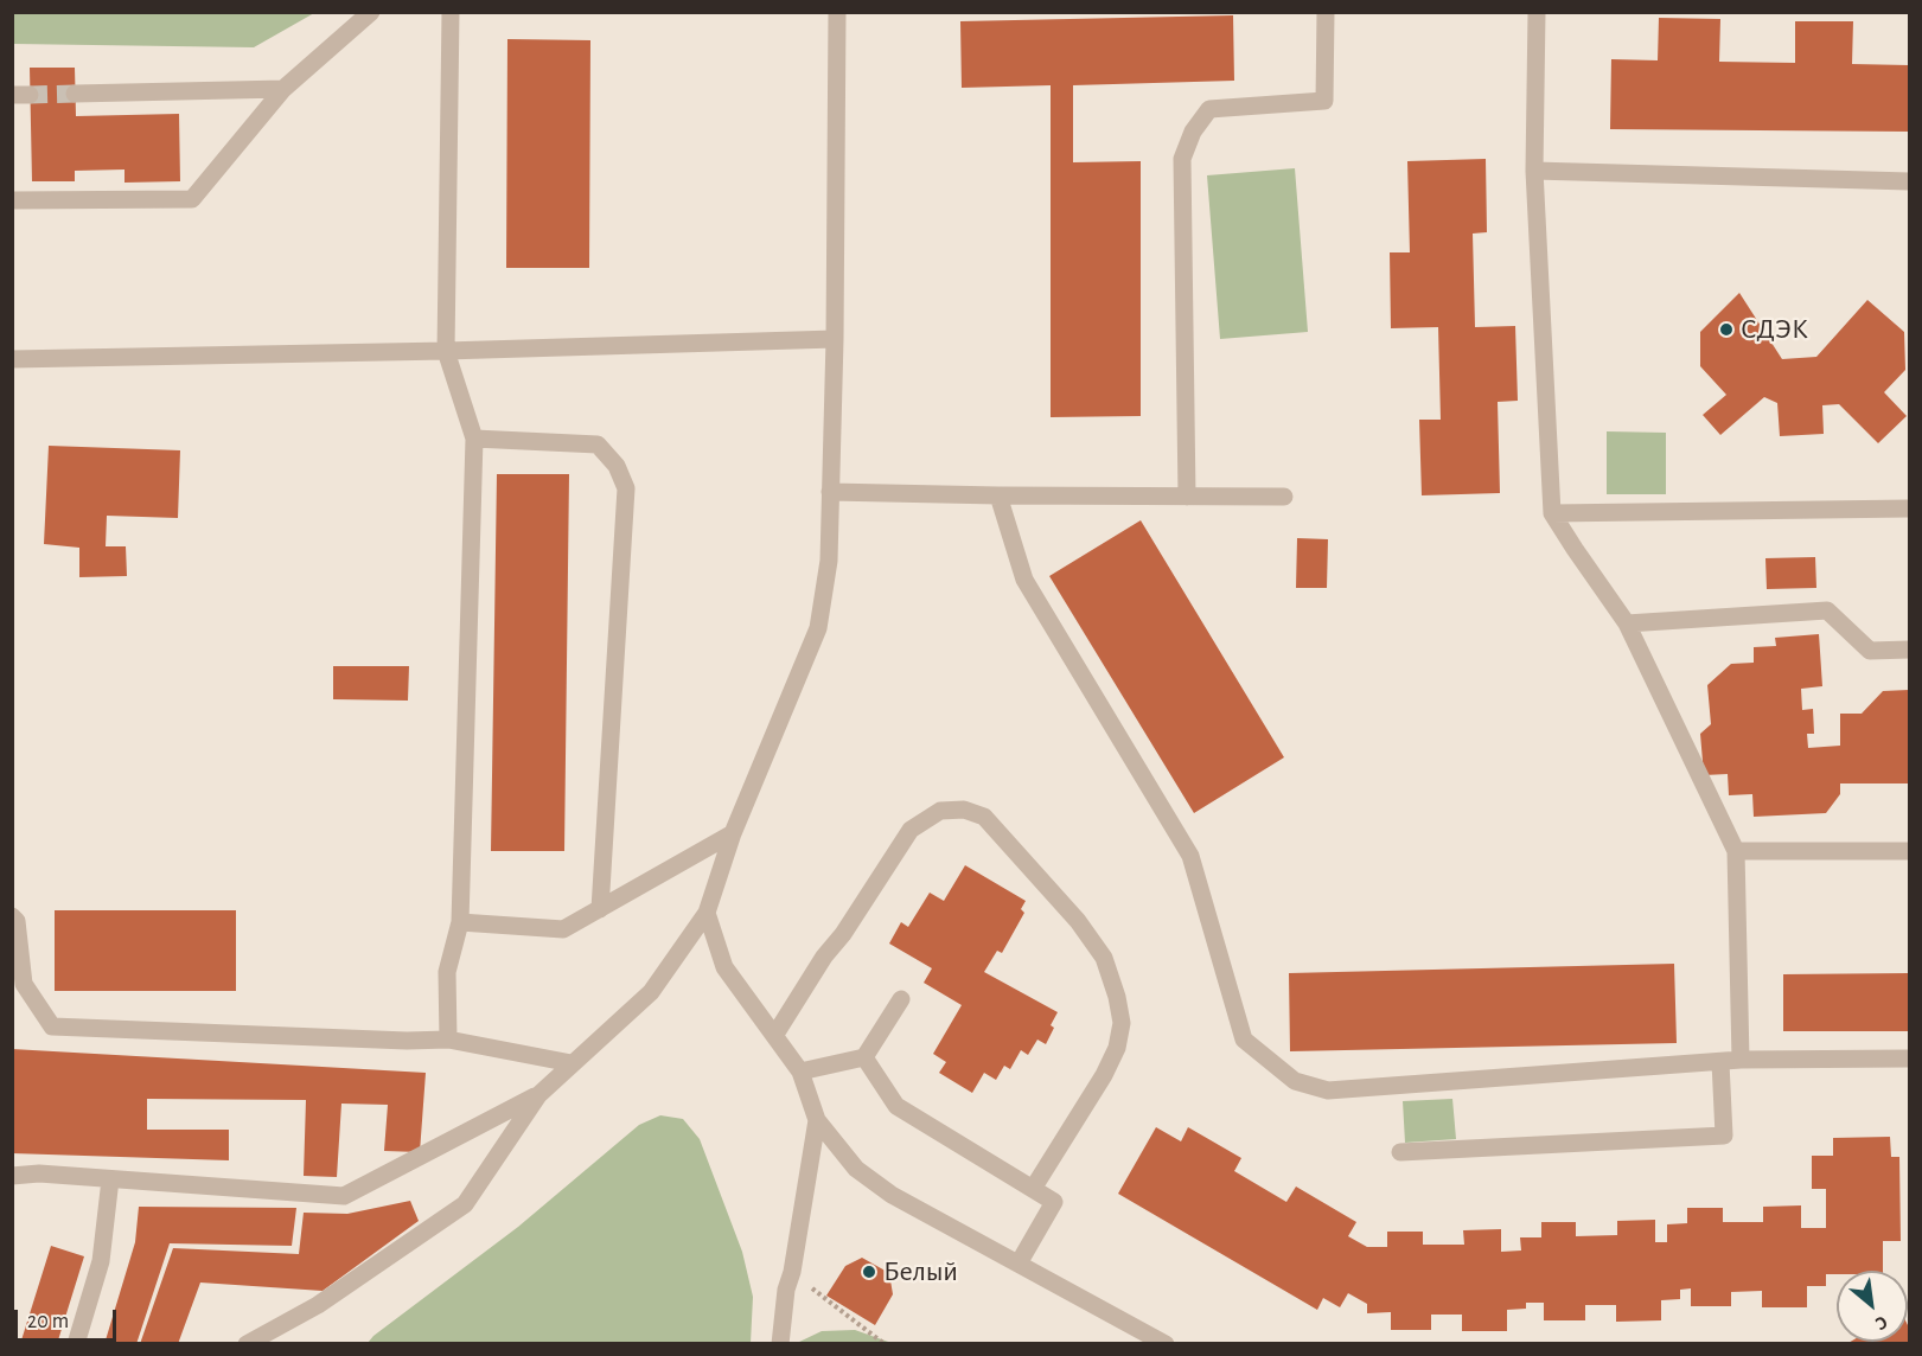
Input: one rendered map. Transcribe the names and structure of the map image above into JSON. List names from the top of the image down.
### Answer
{
  "places": ["СДЭК", "Белый"],
  "scale_bar": "20 m",
  "north": "bottom right"
}
